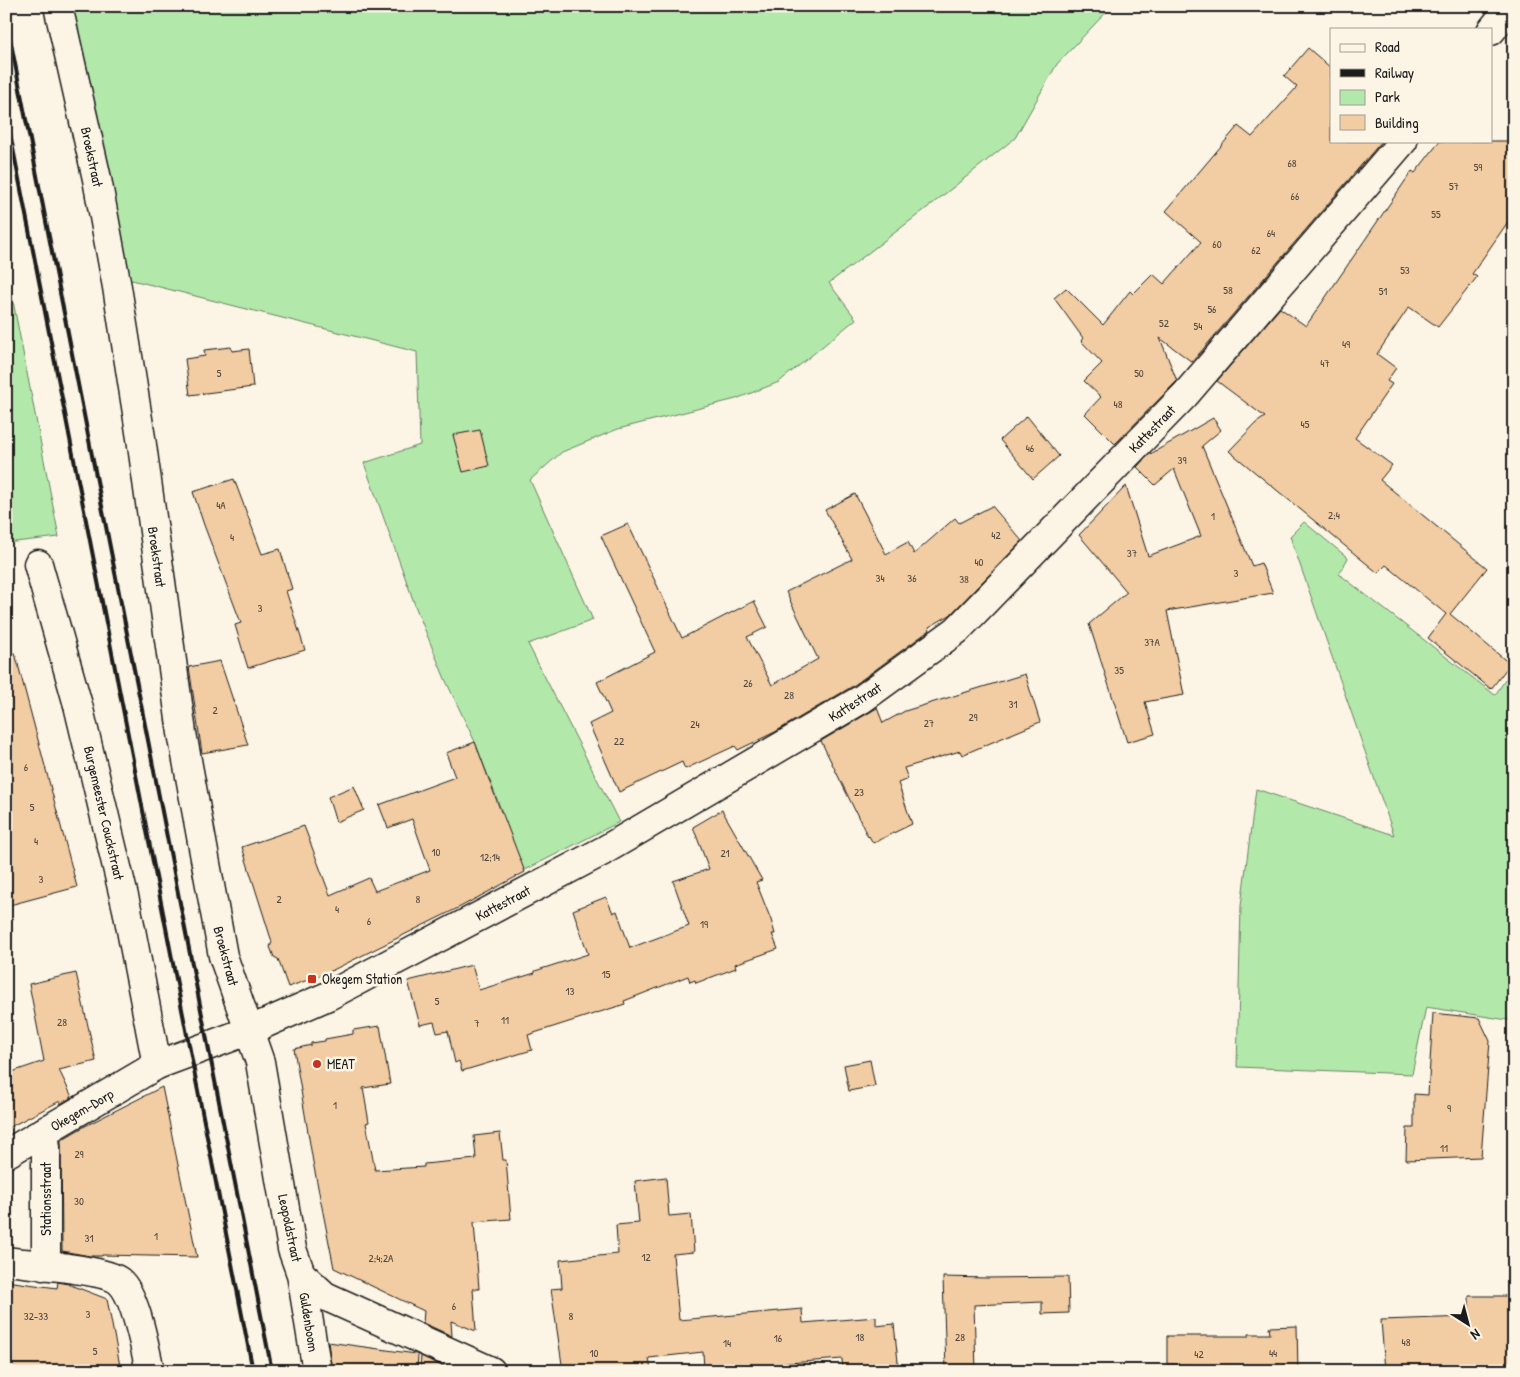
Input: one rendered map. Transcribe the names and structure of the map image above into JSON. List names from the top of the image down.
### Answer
{
  "streets": {
    "street": [
      "Broekstraat",
      "Kattestraat",
      "Burgemeester Couckstraat",
      "Okegem-Dorp",
      "Stationsstraat",
      "Leopoldstraat",
      "Guldenboom"
    ]
  },
  "crossings": [
    ["Broekstraat", "Kattestraat"],
    ["Broekstraat", "Leopoldstraat"],
    ["Kattestraat", "Burgemeester Couckstraat"],
    ["Kattestraat", "Okegem-Dorp"],
    ["Kattestraat", "Leopoldstraat"],
    ["Burgemeester Couckstraat", "Okegem-Dorp"],
    ["Okegem-Dorp", "Stationsstraat"],
    ["Leopoldstraat", "Guldenboom"]
  ],
  "places": {
    "transit": ["Okegem Station"],
    "other": ["MEAT"]
  },
  "house_numbers": [
    "68",
    "59",
    "57",
    "66",
    "55",
    "64",
    "60",
    "62",
    "53",
    "58",
    "51",
    "56",
    "52",
    "54",
    "49",
    "47",
    "5",
    "50",
    "48",
    "45",
    "46",
    "39",
    "4A",
    "2;4",
    "1",
    "42",
    "4",
    "37",
    "40",
    "3",
    "34",
    "36",
    "38",
    "3",
    "37A",
    "35",
    "26",
    "28",
    "31",
    "2",
    "29",
    "27",
    "24",
    "22",
    "6",
    "23",
    "5",
    "4",
    "10",
    "21",
    "12;14",
    "3",
    "2",
    "8",
    "4",
    "6",
    "19",
    "15",
    "13",
    "5",
    "11",
    "28",
    "7",
    "1",
    "9",
    "11",
    "29",
    "30",
    "1",
    "31",
    "12",
    "2;4;2A",
    "6",
    "3",
    "32-33",
    "8",
    "18",
    "28",
    "16",
    "48",
    "14",
    "5",
    "10",
    "44",
    "42"
  ],
  "legend": [
    "Road",
    "Railway",
    "Park",
    "Building"
  ],
  "north": "bottom right"
}
